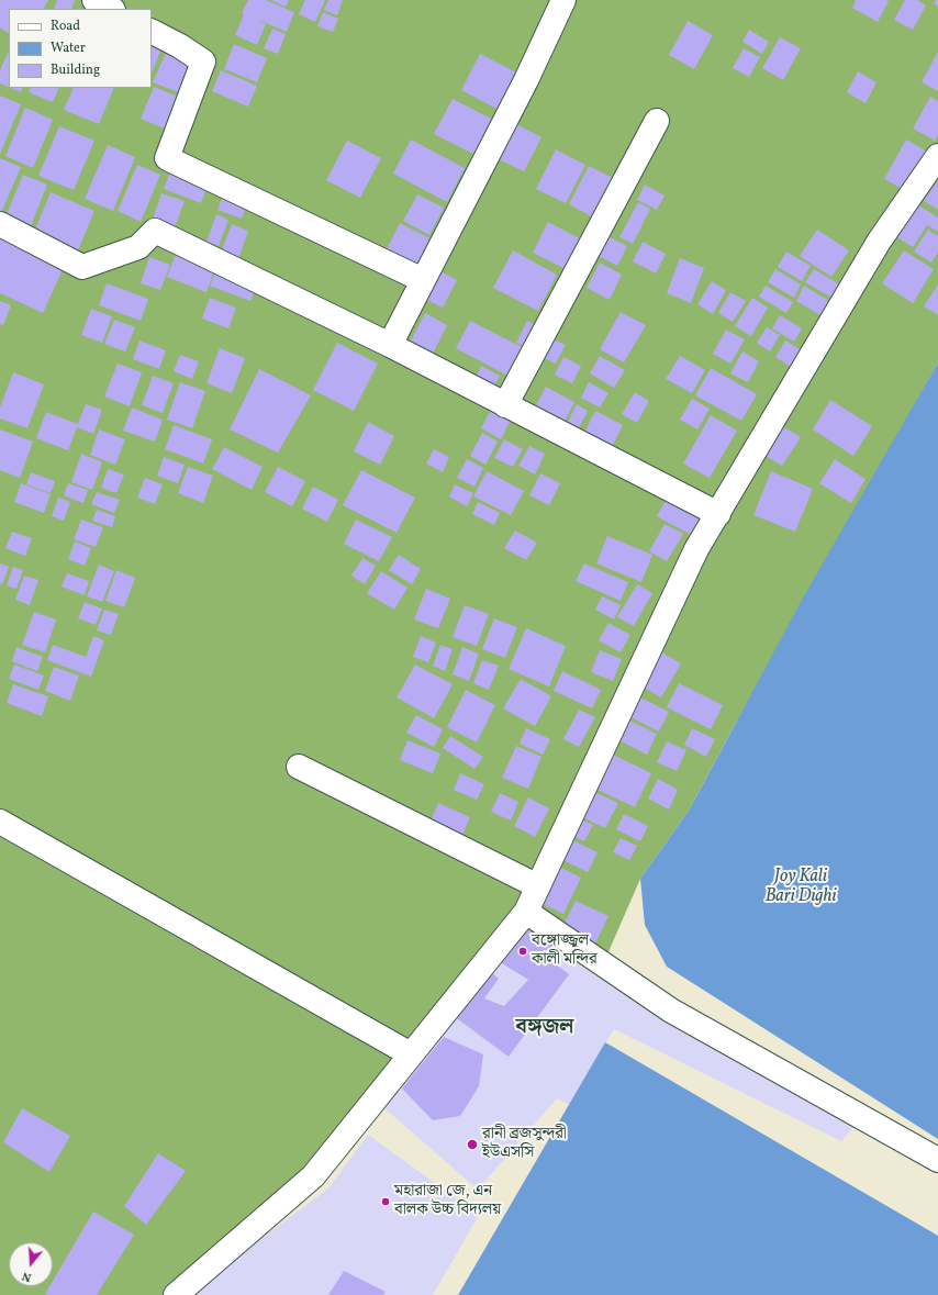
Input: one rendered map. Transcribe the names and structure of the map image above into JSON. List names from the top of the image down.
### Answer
{
  "districts": ["বঙ্গজল"],
  "water": ["Joy Kali Bari Dighi"],
  "places": ["বঙ্গোজ্জ্বল কালী মন্দির", "রানী ব্রজসুন্দরী ইউএসসি", "মহারাজা জে, এন বালক উচ্চ বিদ্যলয়"],
  "legend": ["Road", "Water", "Building"],
  "north": "bottom"
}
